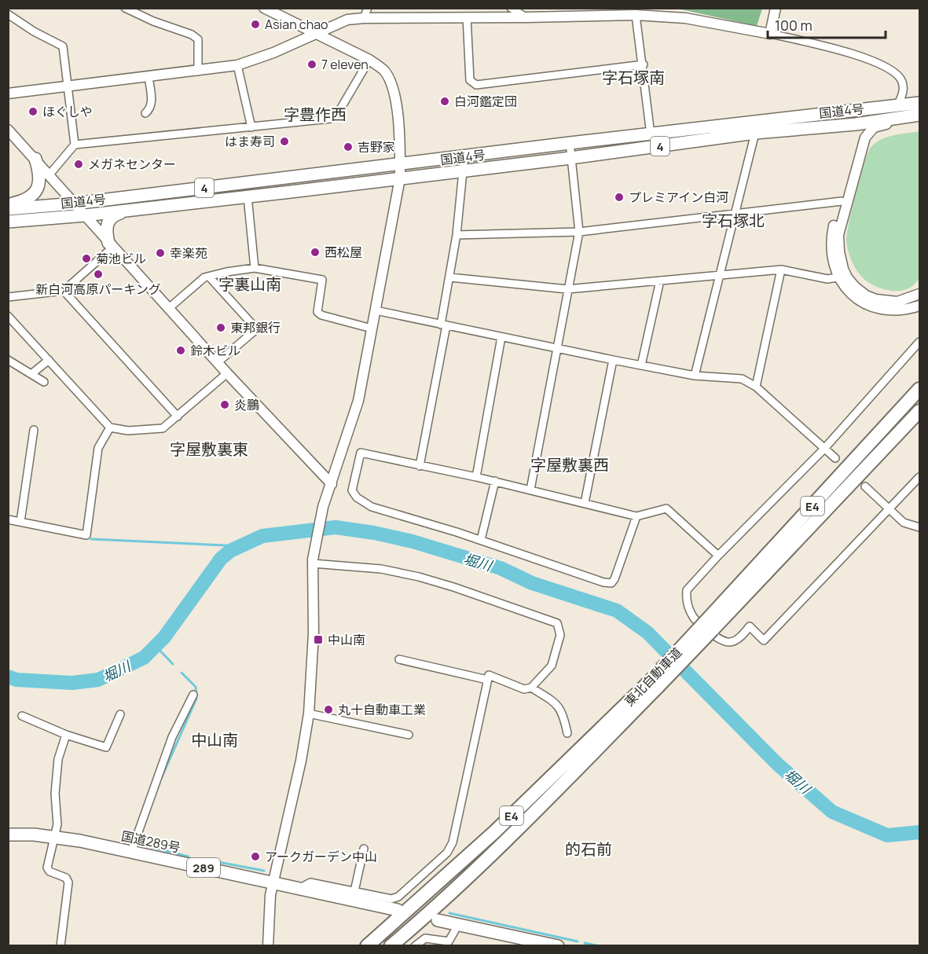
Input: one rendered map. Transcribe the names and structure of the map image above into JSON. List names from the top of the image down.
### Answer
{
  "streets": {
    "highway": [
      "国道4号",
      "4",
      "E4",
      "東北自動車道",
      "国道289号",
      "289"
    ]
  },
  "districts": [
    "字石塚南",
    "字豊作西",
    "字石塚北",
    "字裏山南",
    "字屋敷裏東",
    "字屋敷裏西",
    "中山南",
    "的石前"
  ],
  "water": ["堀川"],
  "places": {
    "other": [
      "Asian chao",
      "7 eleven",
      "白河鑑定団",
      "ほぐしや",
      "はま寿司",
      "吉野家",
      "メガネセンター",
      "プレミアイン白河",
      "西松屋",
      "幸楽苑",
      "菊池ビル",
      "新白河高原パーキング",
      "東邦銀行",
      "鈴木ビル",
      "炎鵬",
      "丸十自動車工業",
      "アークガーデン中山"
    ],
    "transit": ["中山南"]
  },
  "scale_bar": "100 m"
}
